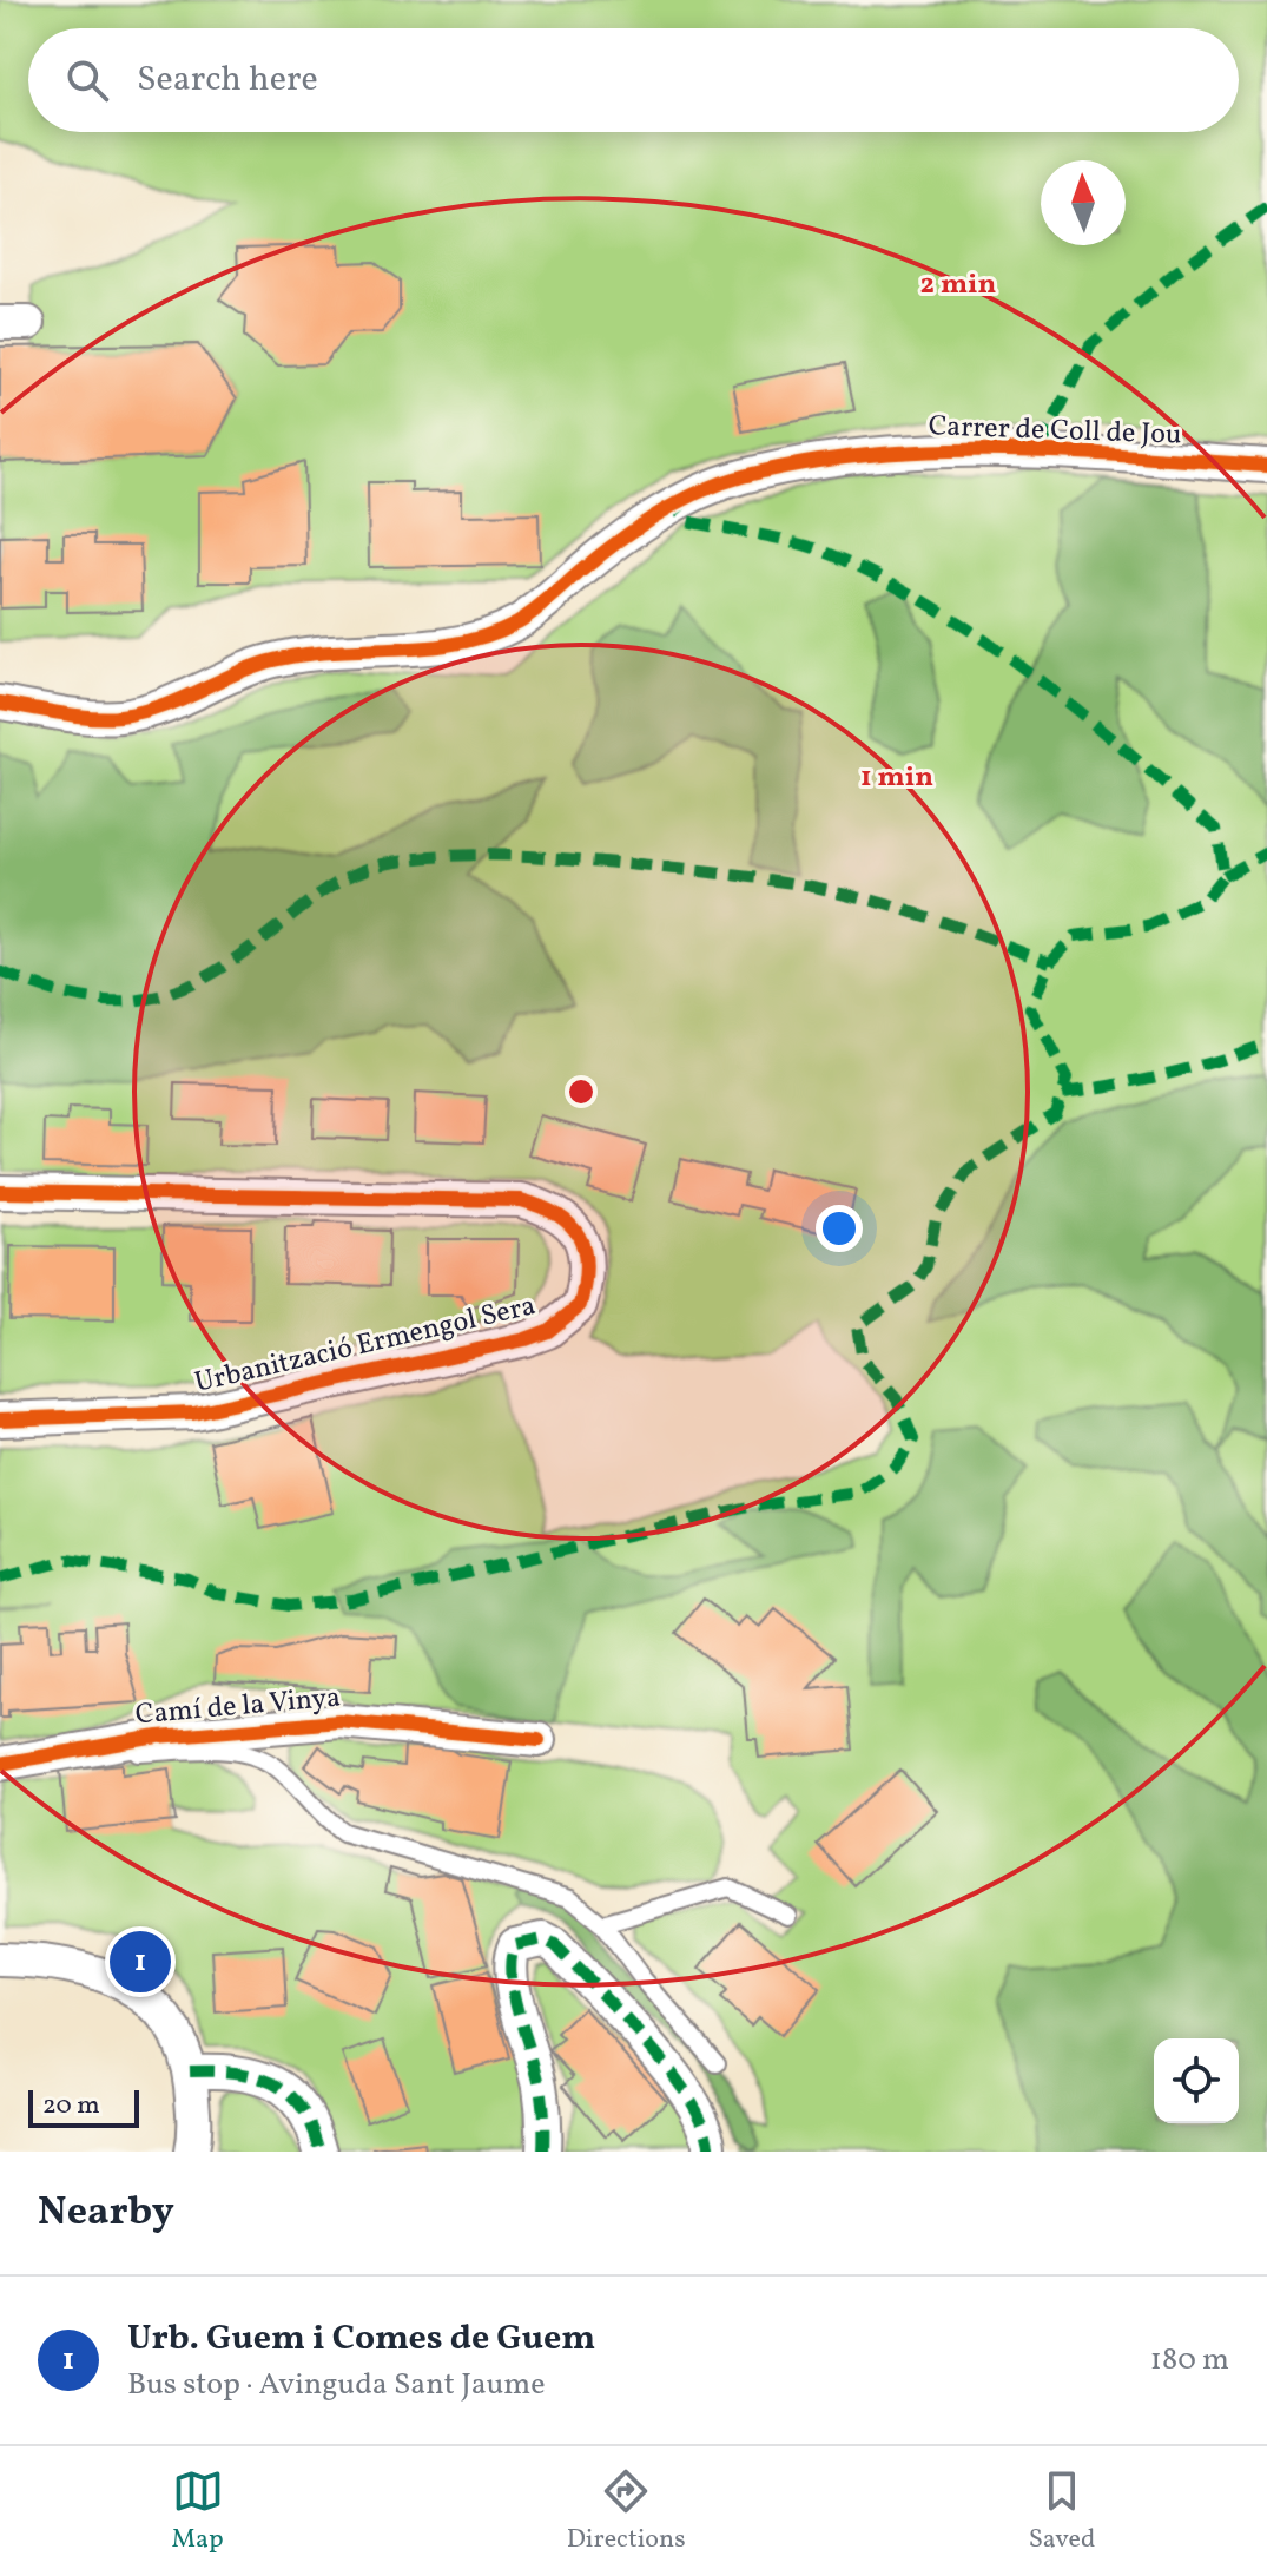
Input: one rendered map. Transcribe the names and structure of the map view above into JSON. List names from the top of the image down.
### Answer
{
  "streets": {
    "street": ["Carrer de Coll de Jou", "Urbanització Ermengol Sera", "Camí de la Vinya"]
  },
  "scale_bar": "20 m",
  "north": "top",
  "page": {
    "search": "Search here",
    "pins": "1",
    "scale": "20 m",
    "heading": "Nearby",
    "list": [
      {
        "mark": "1",
        "name": "Urb. Guem i Comes de Guem",
        "note": "Bus stop · Avinguda Sant Jaume",
        "value": "180 m"
      }
    ],
    "nav": ["Map", "Directions", "Saved"]
  },
  "rings": ["2 min", "1 min"]
}
